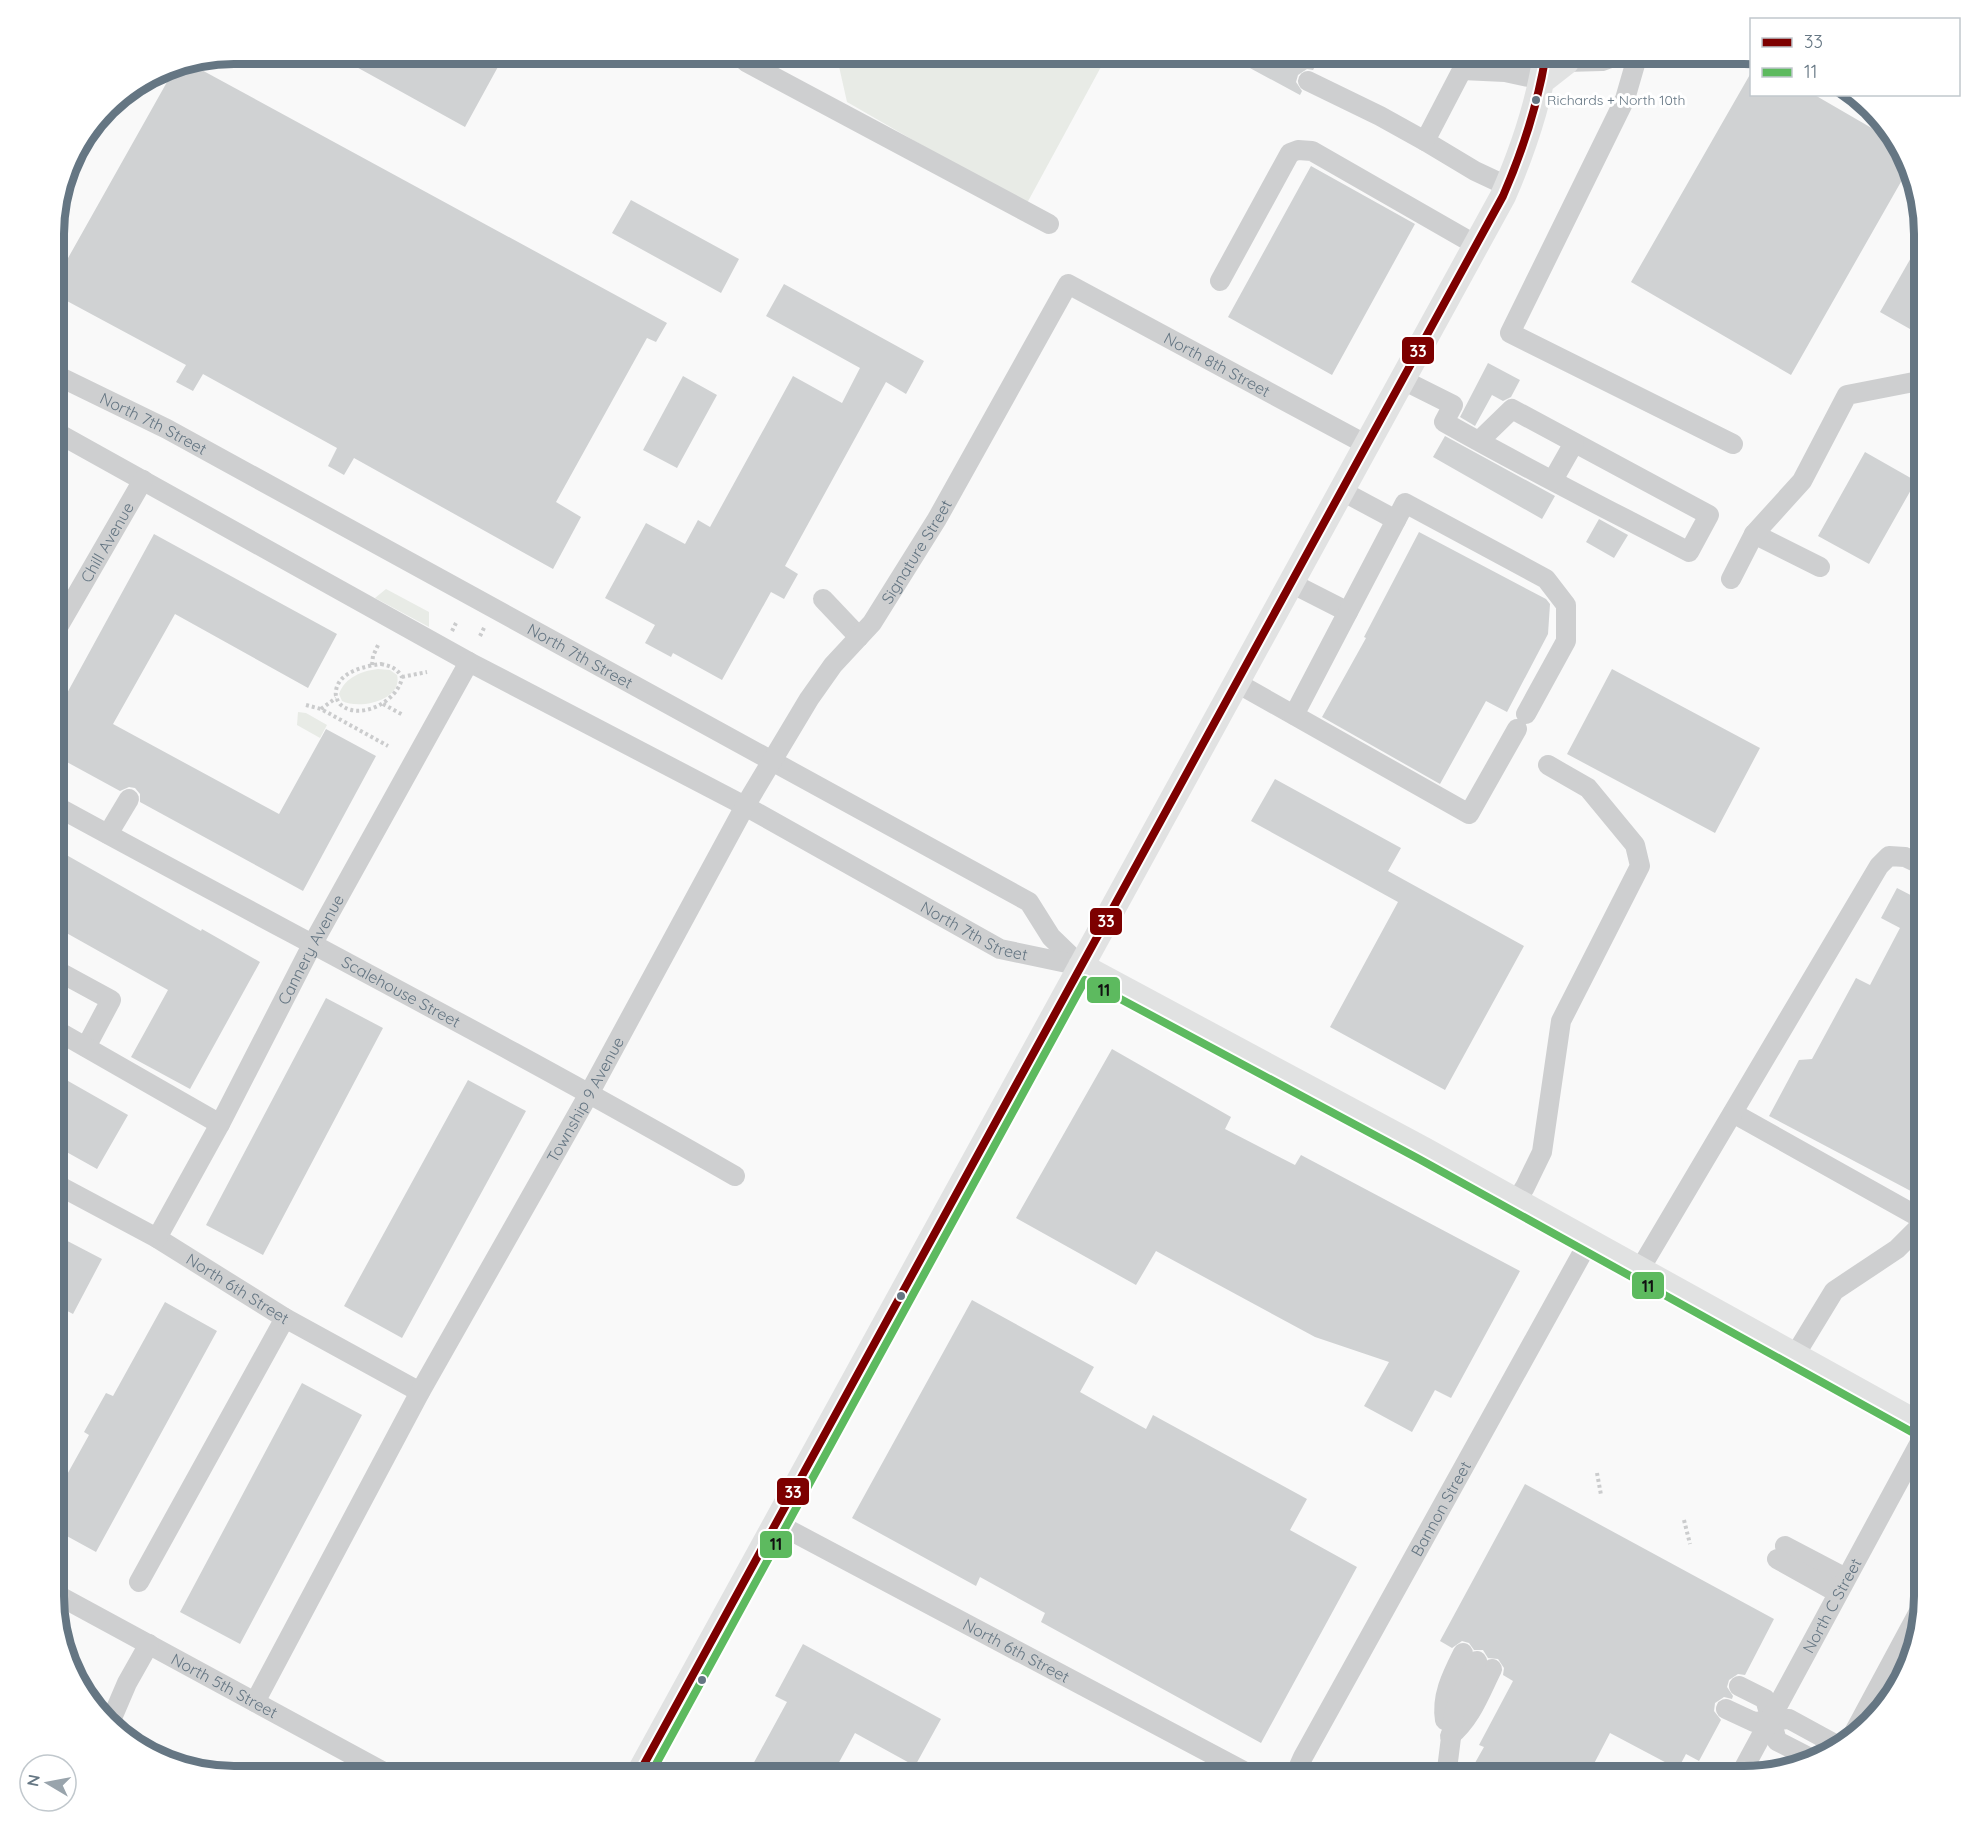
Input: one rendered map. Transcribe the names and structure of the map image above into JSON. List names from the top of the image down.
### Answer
{
  "streets": {
    "main road": ["North 7th Street"],
    "street": [
      "North 8th Street",
      "Chill Avenue",
      "Signature Street",
      "Cannery Avenue",
      "Scalehouse Street",
      "Township 9 Avenue",
      "North 6th Street",
      "Bannon Street",
      "North C Street",
      "North 5th Street"
    ]
  },
  "crossings": [
    ["North 8th Street", "Signature Street"],
    ["North 7th Street", "Chill Avenue"],
    ["North 7th Street", "Signature Street"],
    ["North 7th Street", "Cannery Avenue"],
    ["North 7th Street", "Township 9 Avenue"],
    ["North 7th Street", "Bannon Street"],
    ["Signature Street", "Township 9 Avenue"],
    ["Cannery Avenue", "Scalehouse Street"],
    ["Cannery Avenue", "North 6th Street"],
    ["Scalehouse Street", "Township 9 Avenue"],
    ["Township 9 Avenue", "North 6th Street"],
    ["Township 9 Avenue", "North 5th Street"]
  ],
  "places": ["Richards + North 10th"],
  "lines": ["transit line 33", "transit line 11"],
  "legend": ["33", "11"],
  "north": "left"
}
